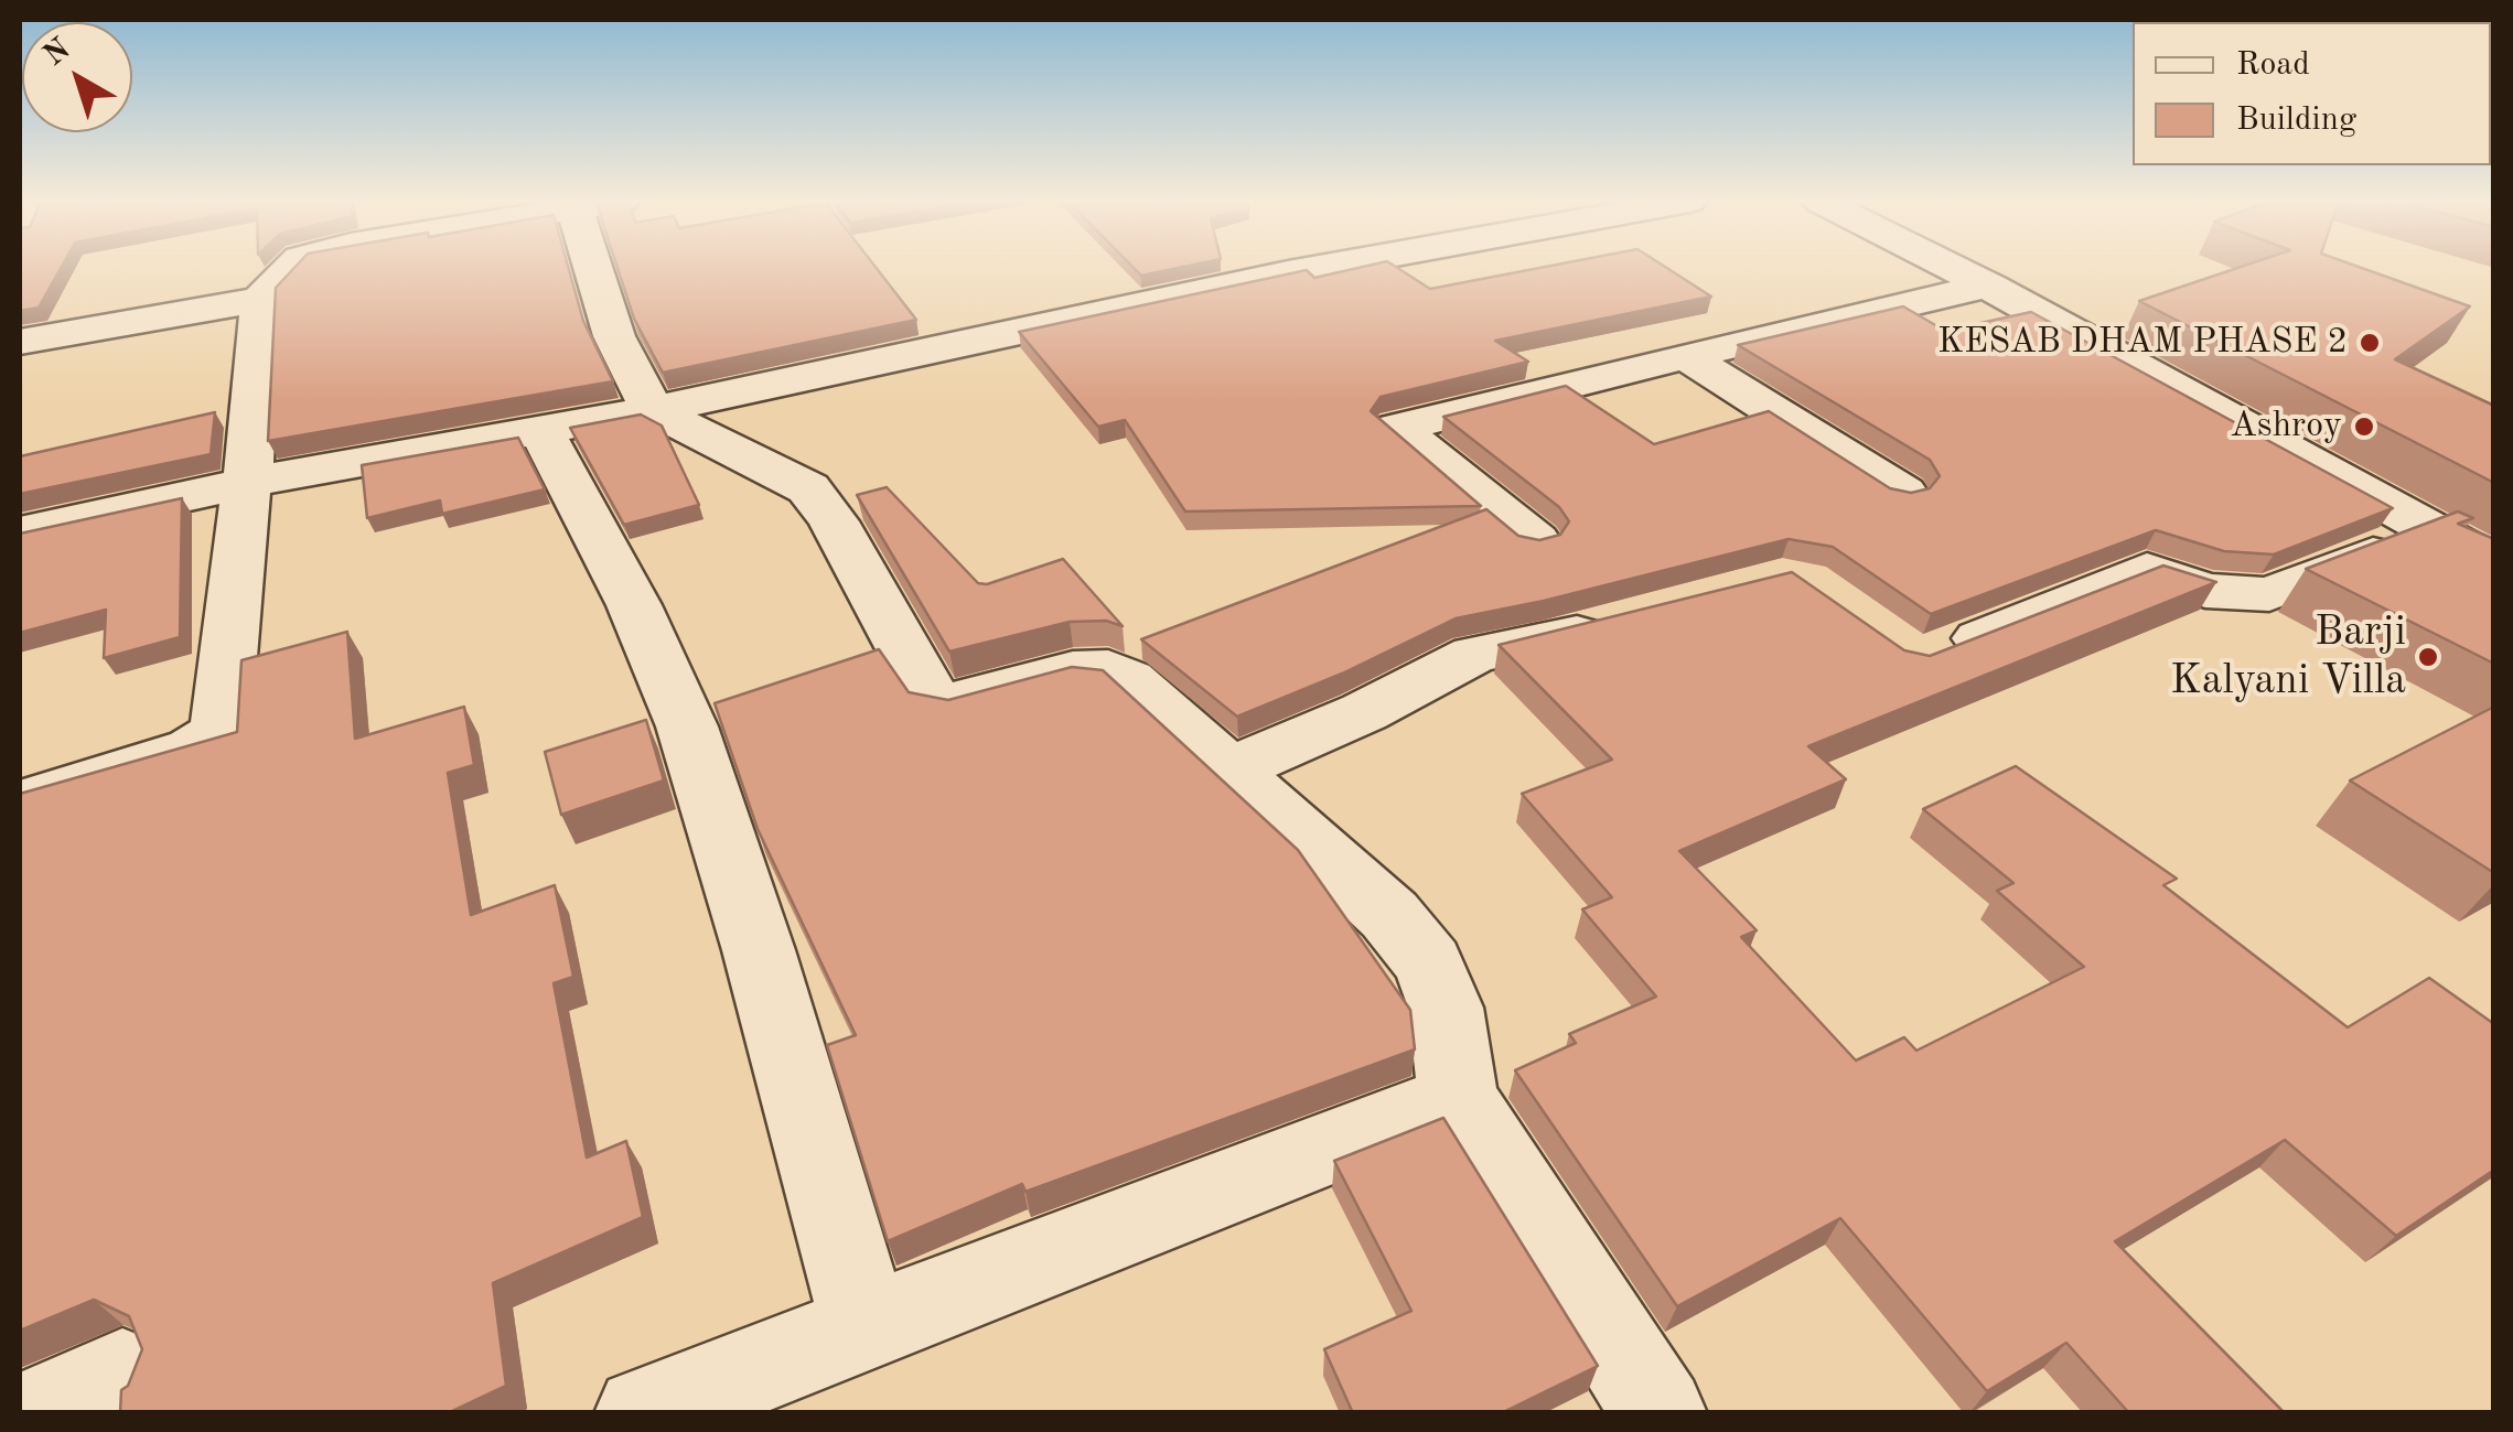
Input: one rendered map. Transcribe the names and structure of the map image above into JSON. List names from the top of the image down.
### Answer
{
  "places": ["KESAB DHAM PHASE 2", "Ashroy", "Barji Kalyani Villa"],
  "legend": ["Road", "Building"],
  "north": "top left"
}
